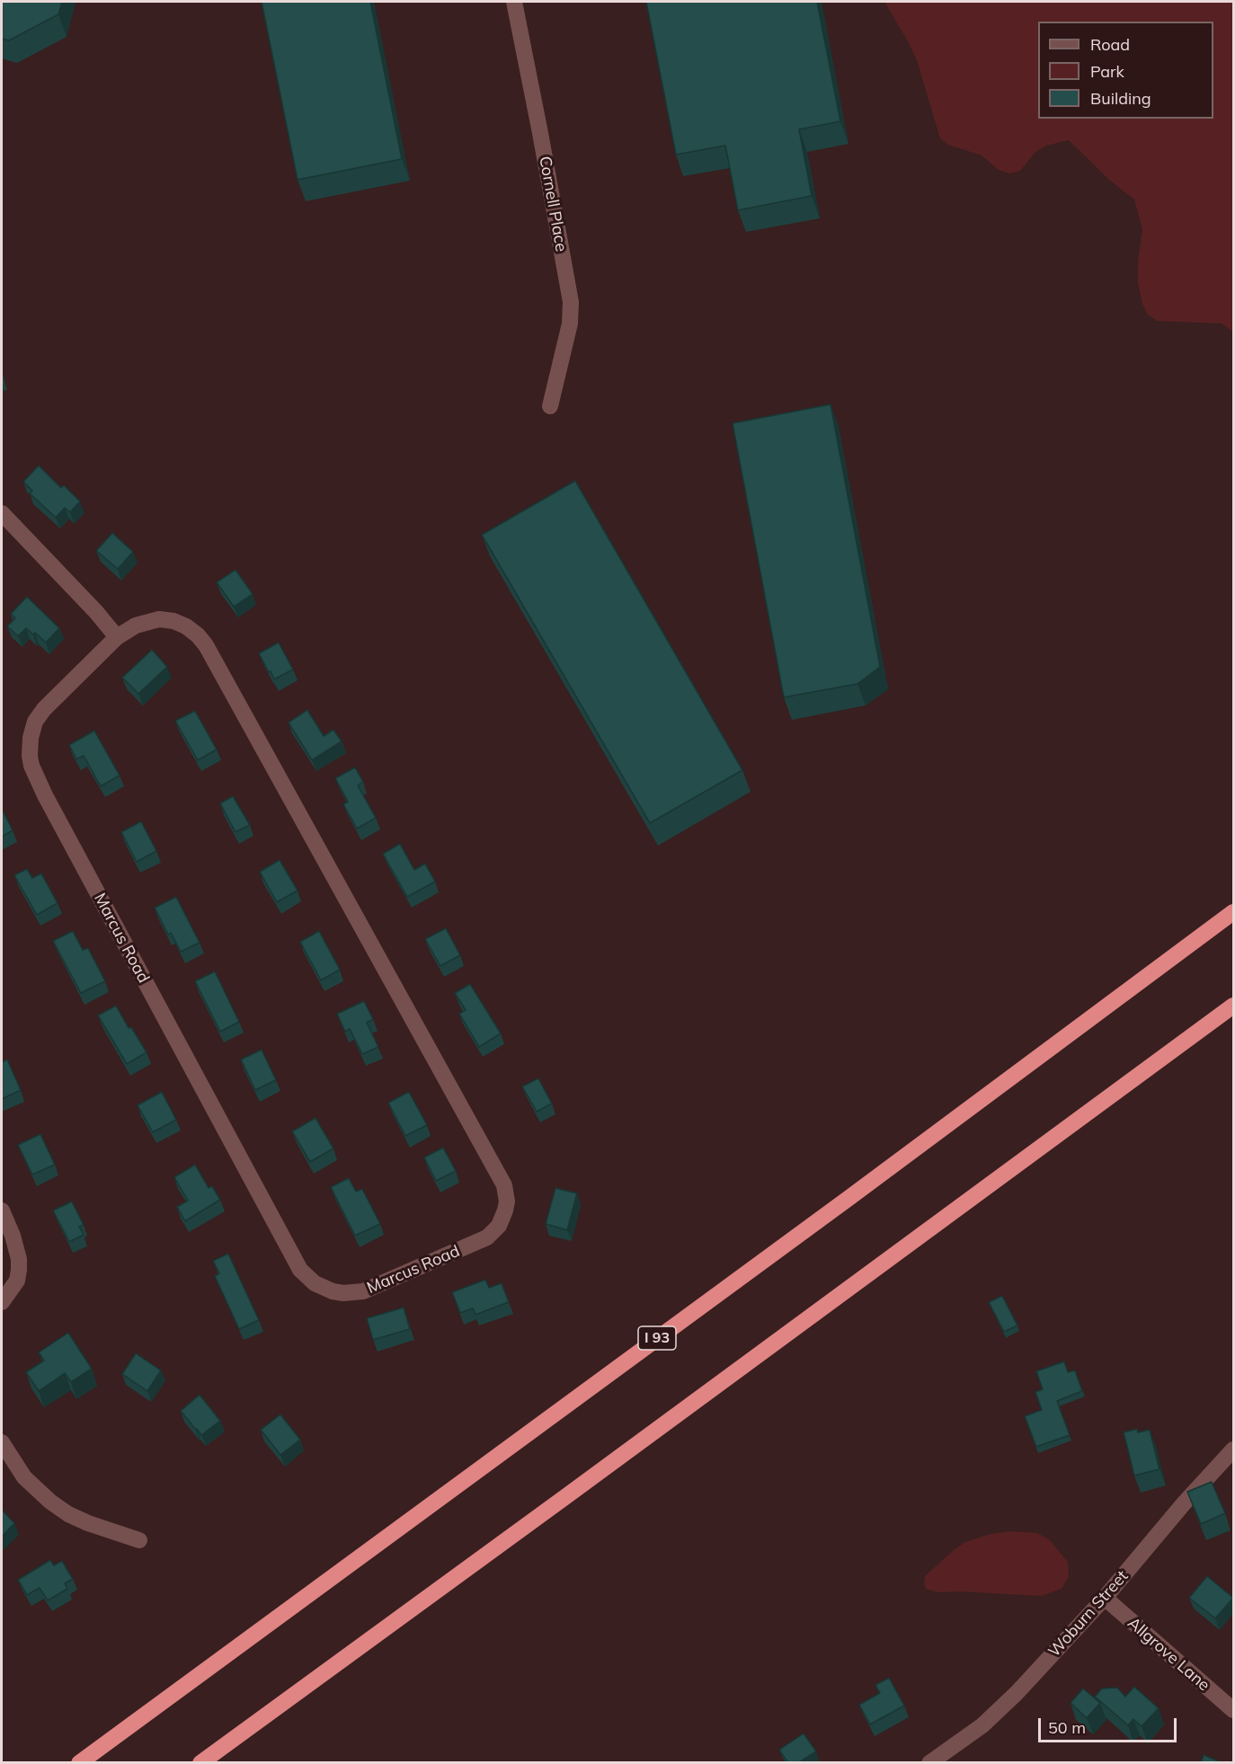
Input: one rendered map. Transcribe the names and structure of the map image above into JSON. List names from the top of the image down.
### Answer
{
  "streets": {
    "highway": ["I 93"],
    "street": [
      "Cornell Place",
      "Marcus Road",
      "Woburn Street",
      "Allgrove Lane"
    ]
  },
  "crossings": [
    ["Woburn Street", "Allgrove Lane"]
  ],
  "legend": ["Road", "Park", "Building"],
  "scale_bar": "50 m"
}
